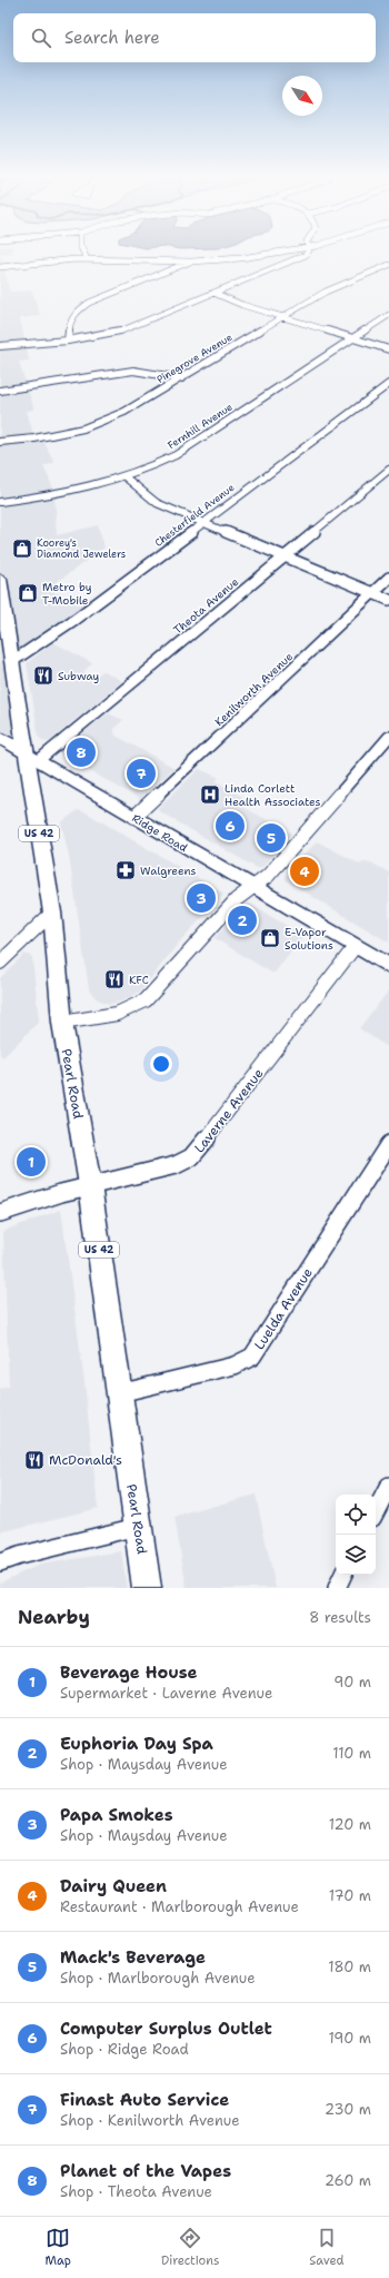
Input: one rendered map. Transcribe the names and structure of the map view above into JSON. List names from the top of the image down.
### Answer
{
  "streets": {
    "main road": ["Ridge Road", "US 42", "Pearl Road"],
    "street": [
      "Pinegrove Avenue",
      "Fernhill Avenue",
      "Chesterfield Avenue",
      "Theota Avenue",
      "Kenilworth Avenue",
      "Laverne Avenue",
      "Luelda Avenue"
    ]
  },
  "crossings": [
    ["Chesterfield Avenue", "Pearl Road"],
    ["Theota Avenue", "Ridge Road"],
    ["Theota Avenue", "Pearl Road"],
    ["Kenilworth Avenue", "Ridge Road"],
    ["Ridge Road", "Pearl Road"],
    ["Ridge Road", "Laverne Avenue"],
    ["Pearl Road", "Laverne Avenue"],
    ["Pearl Road", "Luelda Avenue"]
  ],
  "places": {
    "shop": ["Koorey's Diamond Jewelers", "Metro by T-Mobile", "E-Vapor Solutions"],
    "restaurant": ["Subway", "KFC", "McDonald's"],
    "hospital": ["Linda Corlett Health Associates"],
    "pharmacy": ["Walgreens"]
  },
  "north": "bottom right",
  "page": {
    "search": "Search here",
    "pins": [
      "8",
      "7",
      "6",
      "5",
      "4",
      "3",
      "2",
      "1"
    ],
    "heading": ["Nearby", "8 results"],
    "list": [
      {
        "mark": "1",
        "name": "Beverage House",
        "note": "Supermarket · Laverne Avenue",
        "value": "90 m"
      },
      {
        "mark": "2",
        "name": "Euphoria Day Spa",
        "note": "Shop · Maysday Avenue",
        "value": "110 m"
      },
      {
        "mark": "3",
        "name": "Papa Smokes",
        "note": "Shop · Maysday Avenue",
        "value": "120 m"
      },
      {
        "mark": "4",
        "name": "Dairy Queen",
        "note": "Restaurant · Marlborough Avenue",
        "value": "170 m"
      },
      {
        "mark": "5",
        "name": "Mack's Beverage",
        "note": "Shop · Marlborough Avenue",
        "value": "180 m"
      },
      {
        "mark": "6",
        "name": "Computer Surplus Outlet",
        "note": "Shop · Ridge Road",
        "value": "190 m"
      },
      {
        "mark": "7",
        "name": "Finast Auto Service",
        "note": "Shop · Kenilworth Avenue",
        "value": "230 m"
      },
      {
        "mark": "8",
        "name": "Planet of the Vapes",
        "note": "Shop · Theota Avenue",
        "value": "260 m"
      }
    ],
    "nav": ["Map", "Directions", "Saved"]
  }
}
